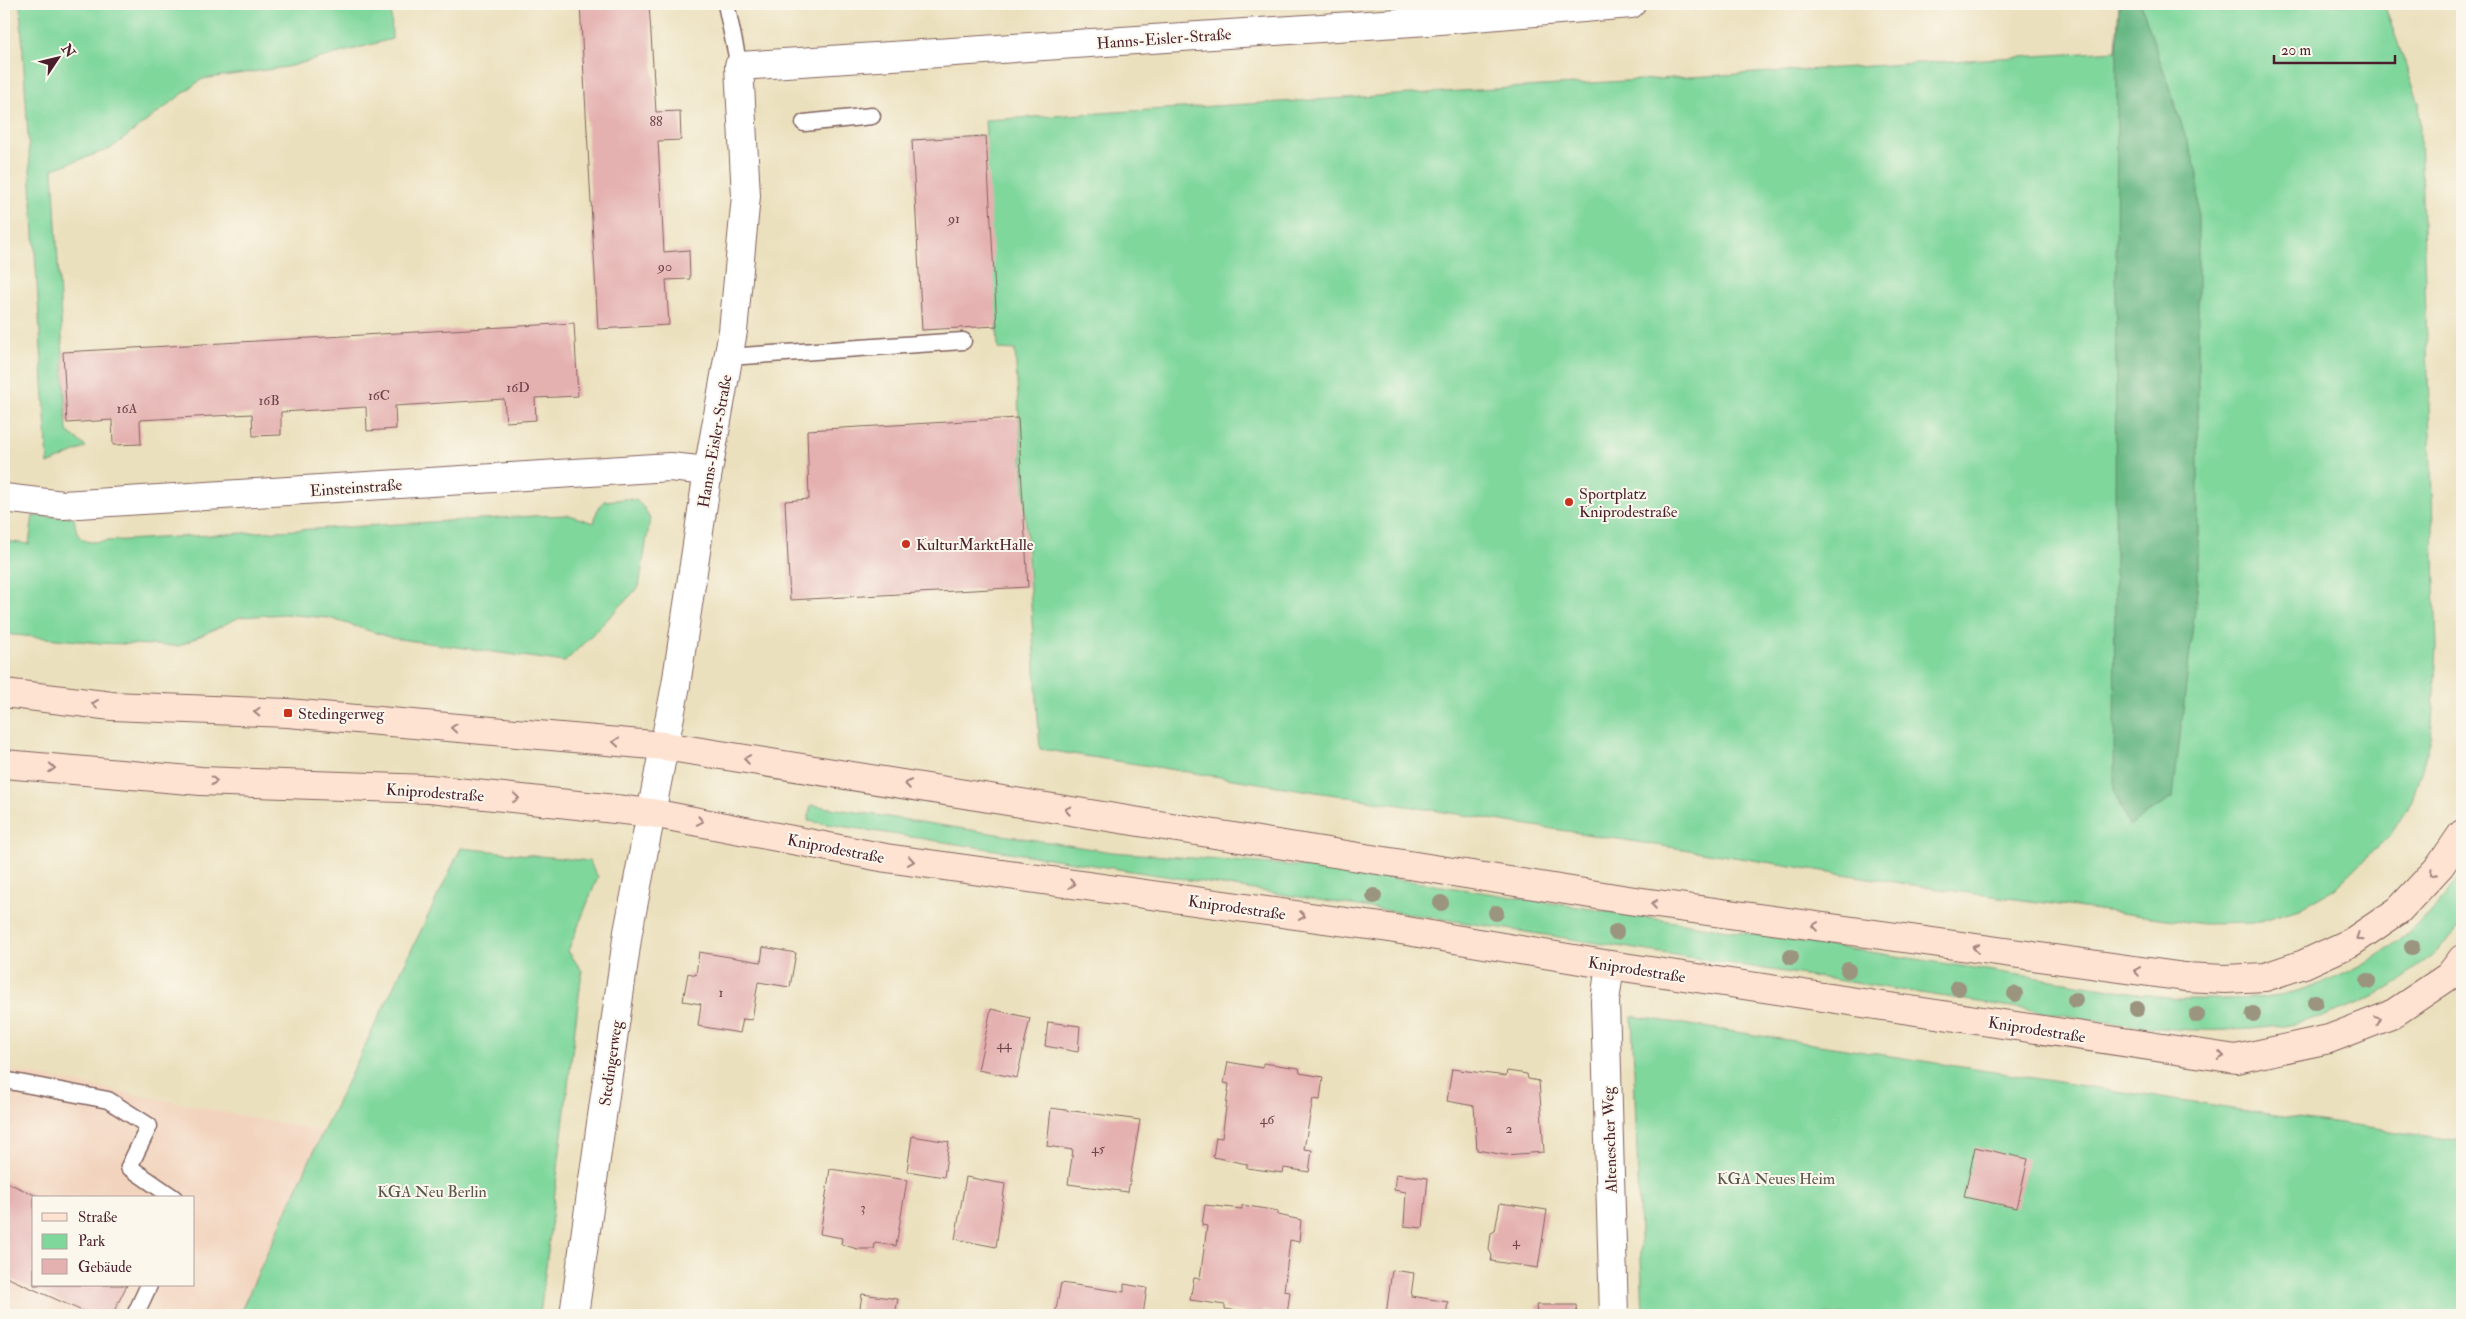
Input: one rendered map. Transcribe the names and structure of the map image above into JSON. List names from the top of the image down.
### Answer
{
  "streets": {
    "main road": ["Kniprodestraße"],
    "street": [
      "Hanns-Eisler-Straße",
      "Einsteinstraße",
      "Stedingerweg",
      "Altenescher Weg"
    ]
  },
  "crossings": [
    ["Hanns-Eisler-Straße", "Einsteinstraße"],
    ["Hanns-Eisler-Straße", "Kniprodestraße"],
    ["Hanns-Eisler-Straße", "Stedingerweg"],
    ["Kniprodestraße", "Stedingerweg"],
    ["Kniprodestraße", "Altenescher Weg"]
  ],
  "parks": ["KGA Neues Heim", "KGA Neu Berlin"],
  "places": {
    "other": ["Sportplatz Kniprodestraße", "KulturMarktHalle"],
    "transit": ["Stedingerweg"]
  },
  "house_numbers": [
    "88",
    "91",
    "90",
    "16D",
    "16C",
    "16B",
    "16A",
    "1",
    "44",
    "46",
    "2",
    "45",
    "3",
    "4"
  ],
  "legend": ["Straße", "Park", "Gebäude"],
  "scale_bar": "20 m",
  "north": "top right"
}
